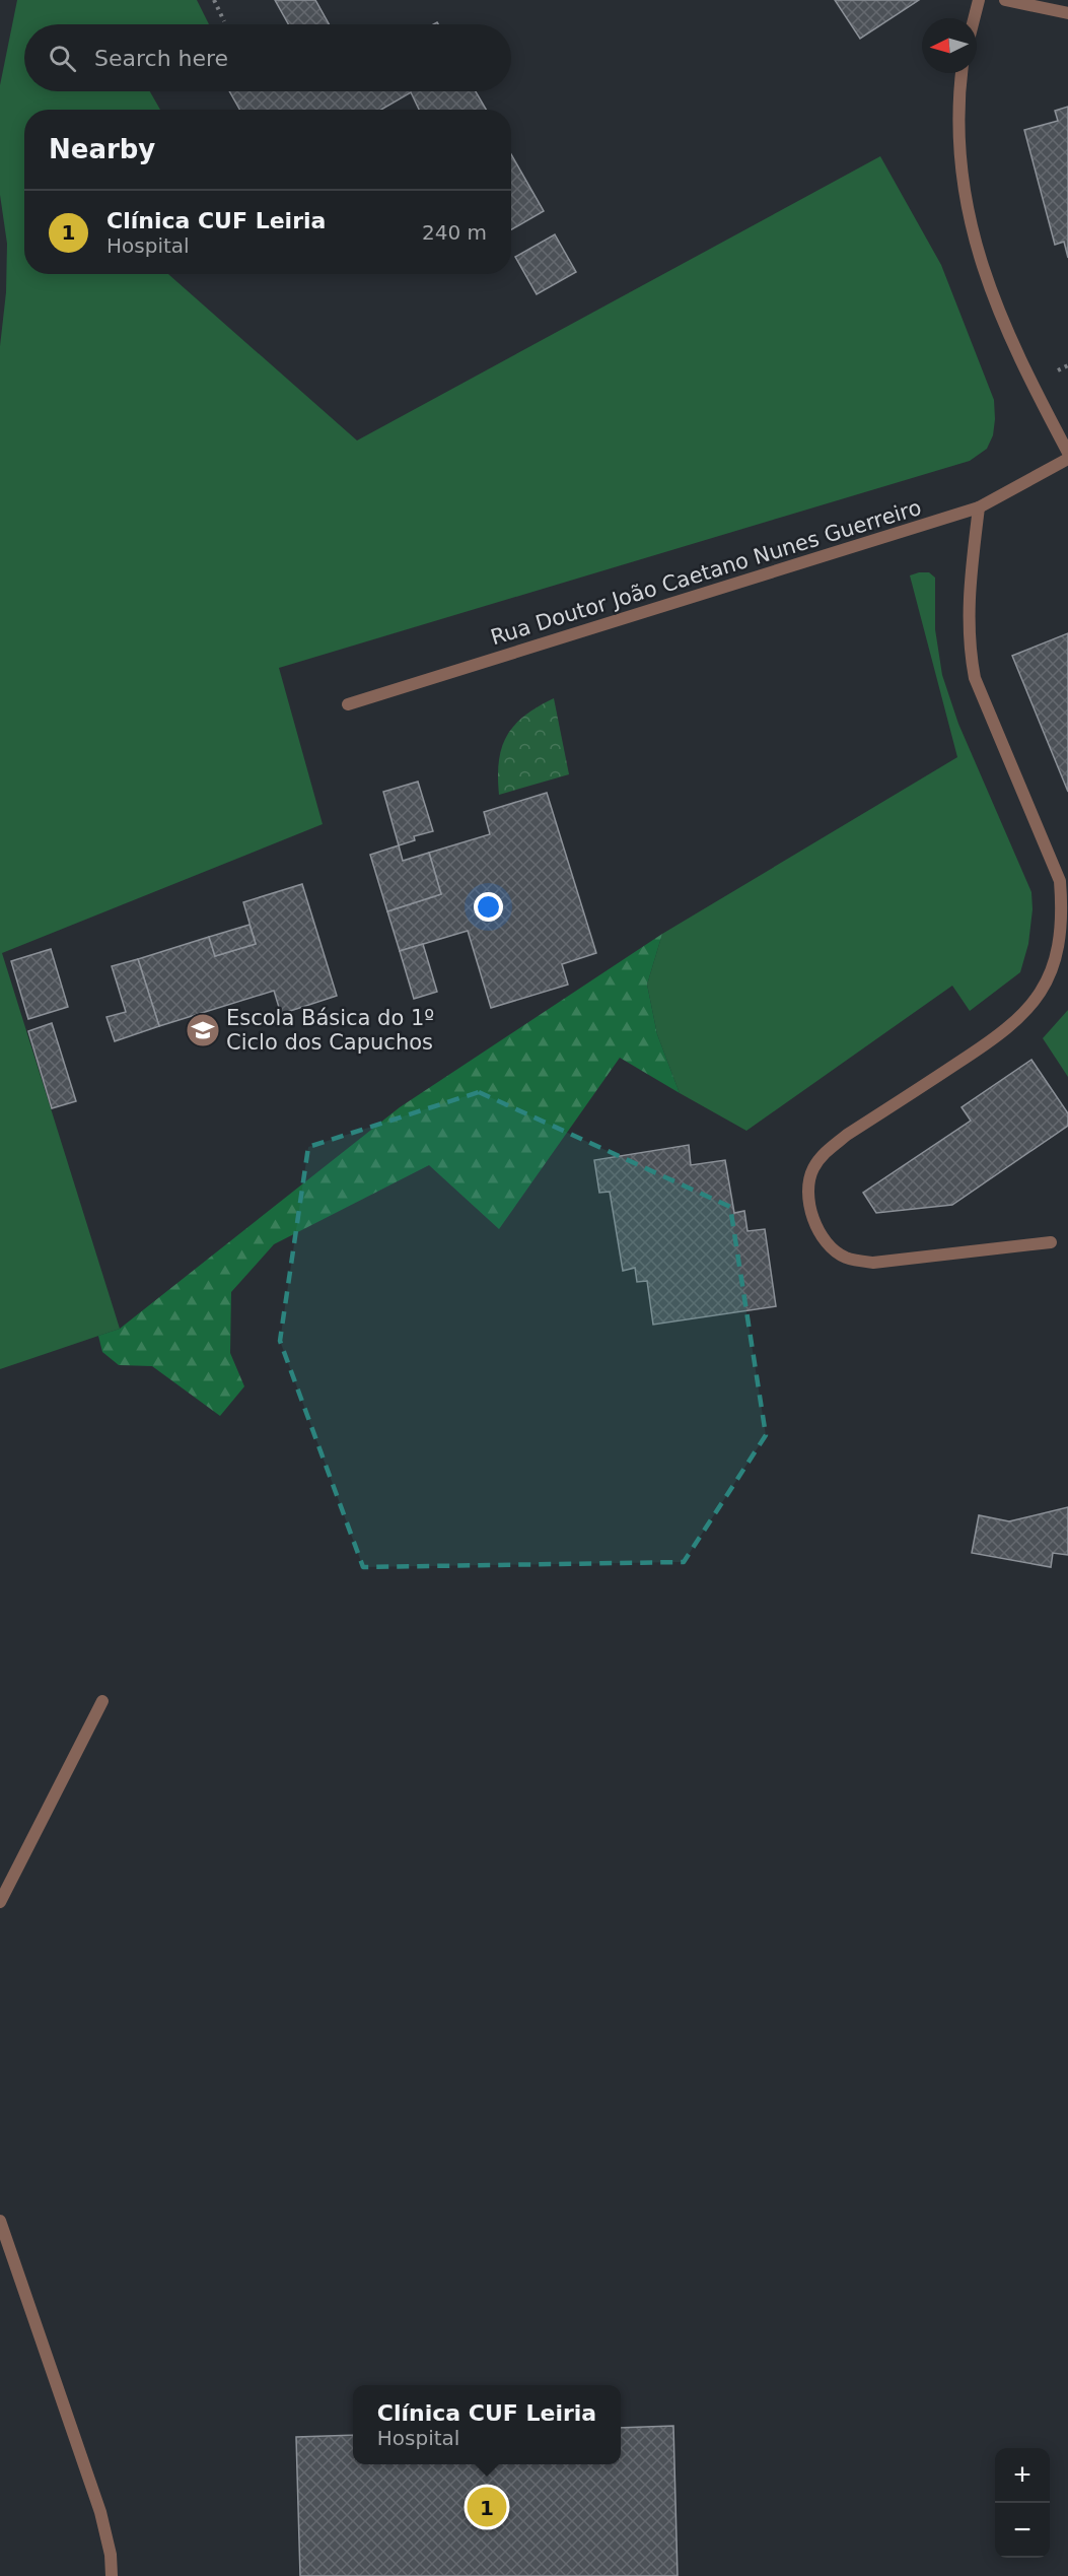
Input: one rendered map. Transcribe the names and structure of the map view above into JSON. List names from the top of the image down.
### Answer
{
  "streets": {
    "street": ["Rua Doutor João Caetano Nunes Guerreiro"]
  },
  "places": {
    "school or university": ["Escola Básica do 1º Ciclo dos Capuchos"]
  },
  "north": "left",
  "page": {
    "search": "Search here",
    "heading": "Nearby",
    "list": [
      {
        "mark": "1",
        "name": "Clínica CUF Leiria",
        "note": "Hospital",
        "value": "240 m"
      }
    ],
    "popup": ["Clínica CUF Leiria", "Hospital"],
    "map_buttons": ["+", "−"],
    "pins": "1"
  }
}
